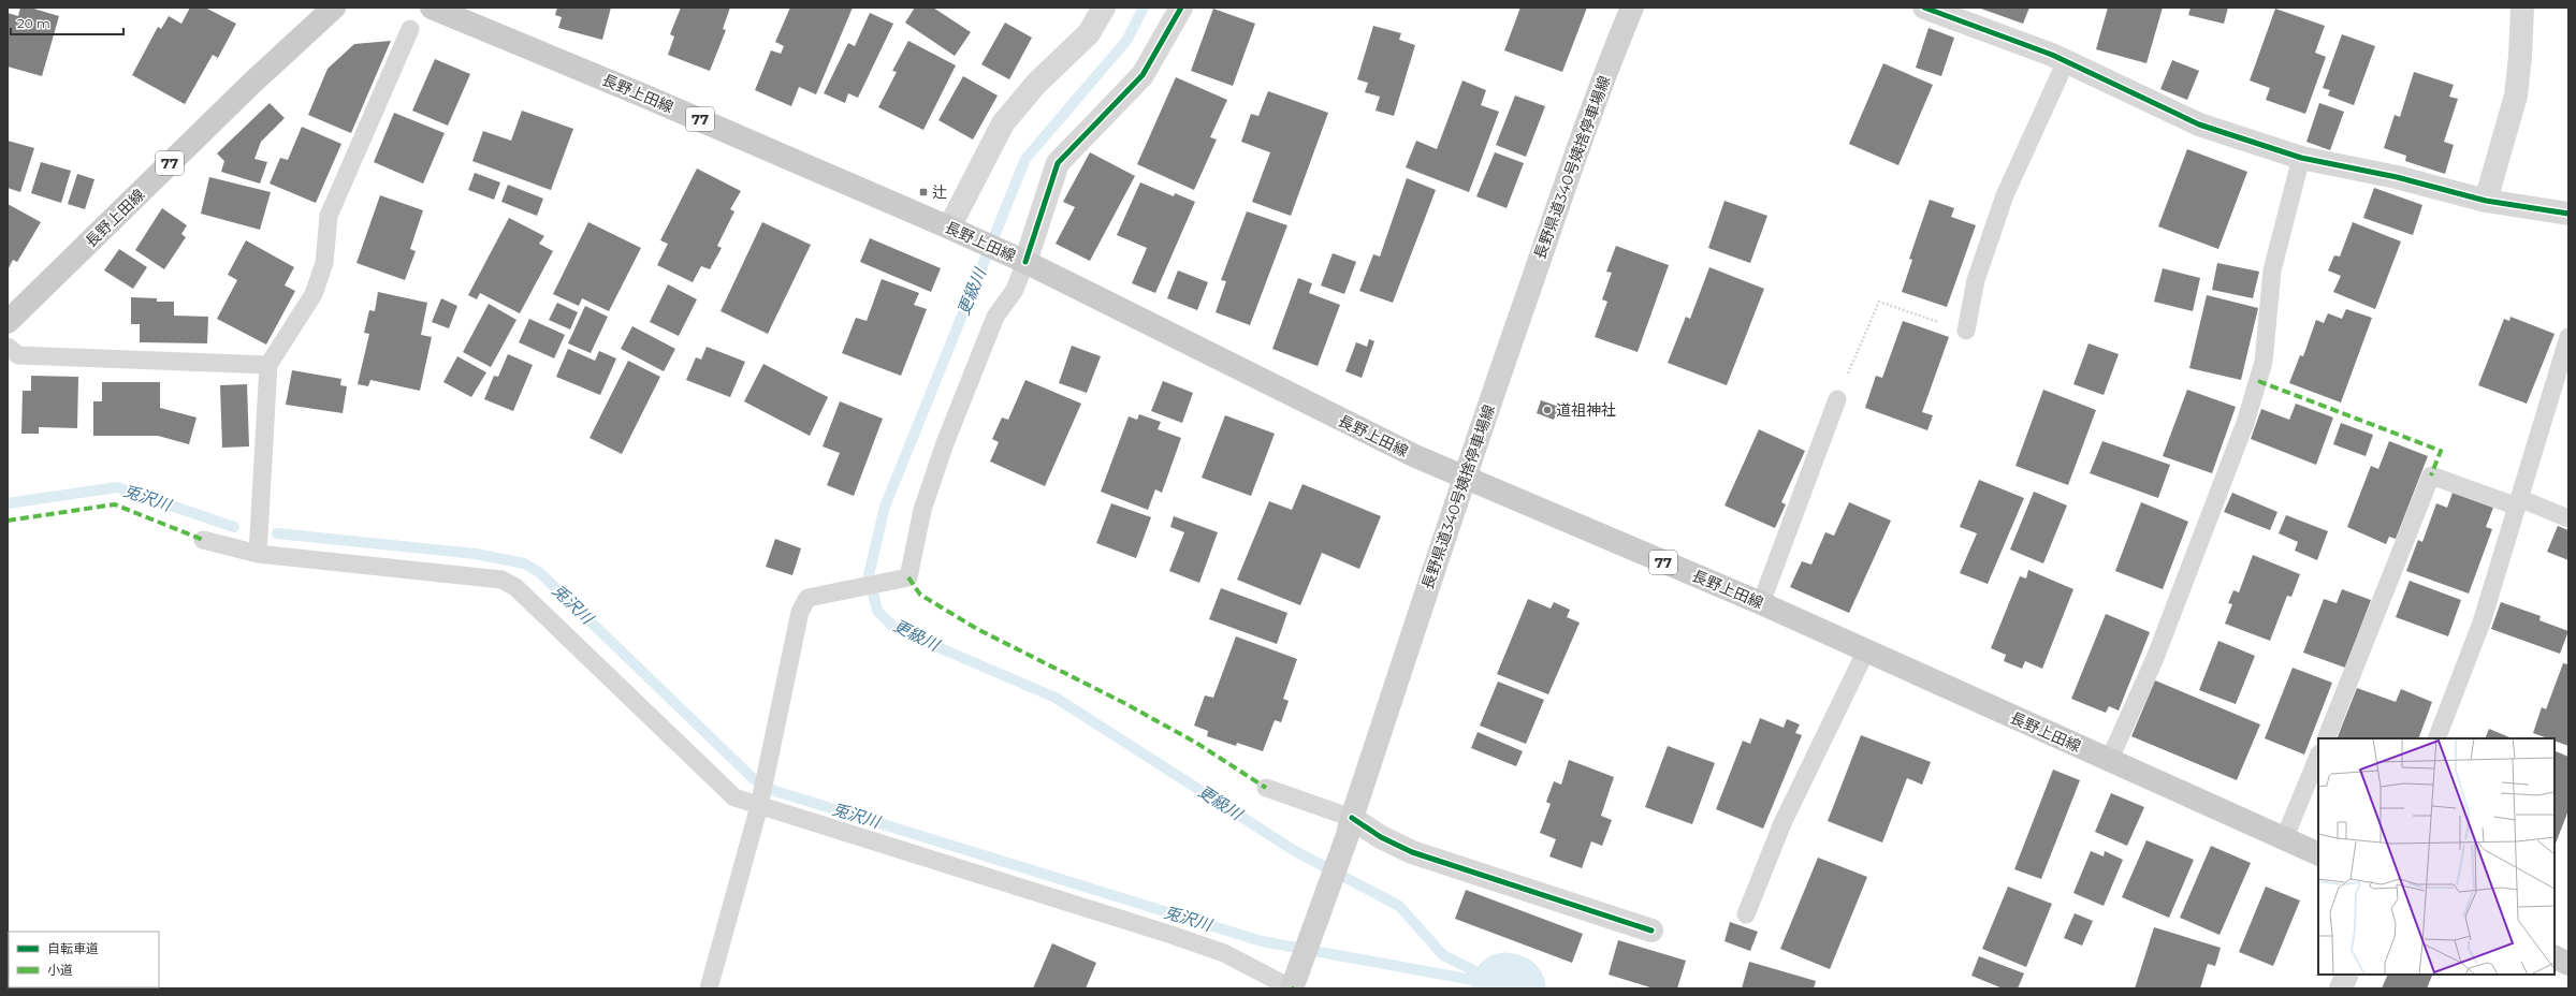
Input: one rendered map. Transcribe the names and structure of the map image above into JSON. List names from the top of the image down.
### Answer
{
  "streets": {
    "main road": ["長野上田線", "77", "長野県道340号姨捨停車場線"]
  },
  "crossings": [
    ["長野上田線", "長野県道340号姨捨停車場線"]
  ],
  "water": ["更級川", "兎沢川"],
  "places": {
    "transit": ["辻"],
    "other": ["道祖神社"]
  },
  "legend": ["自転車道", "小道"],
  "scale_bar": "20 m"
}
